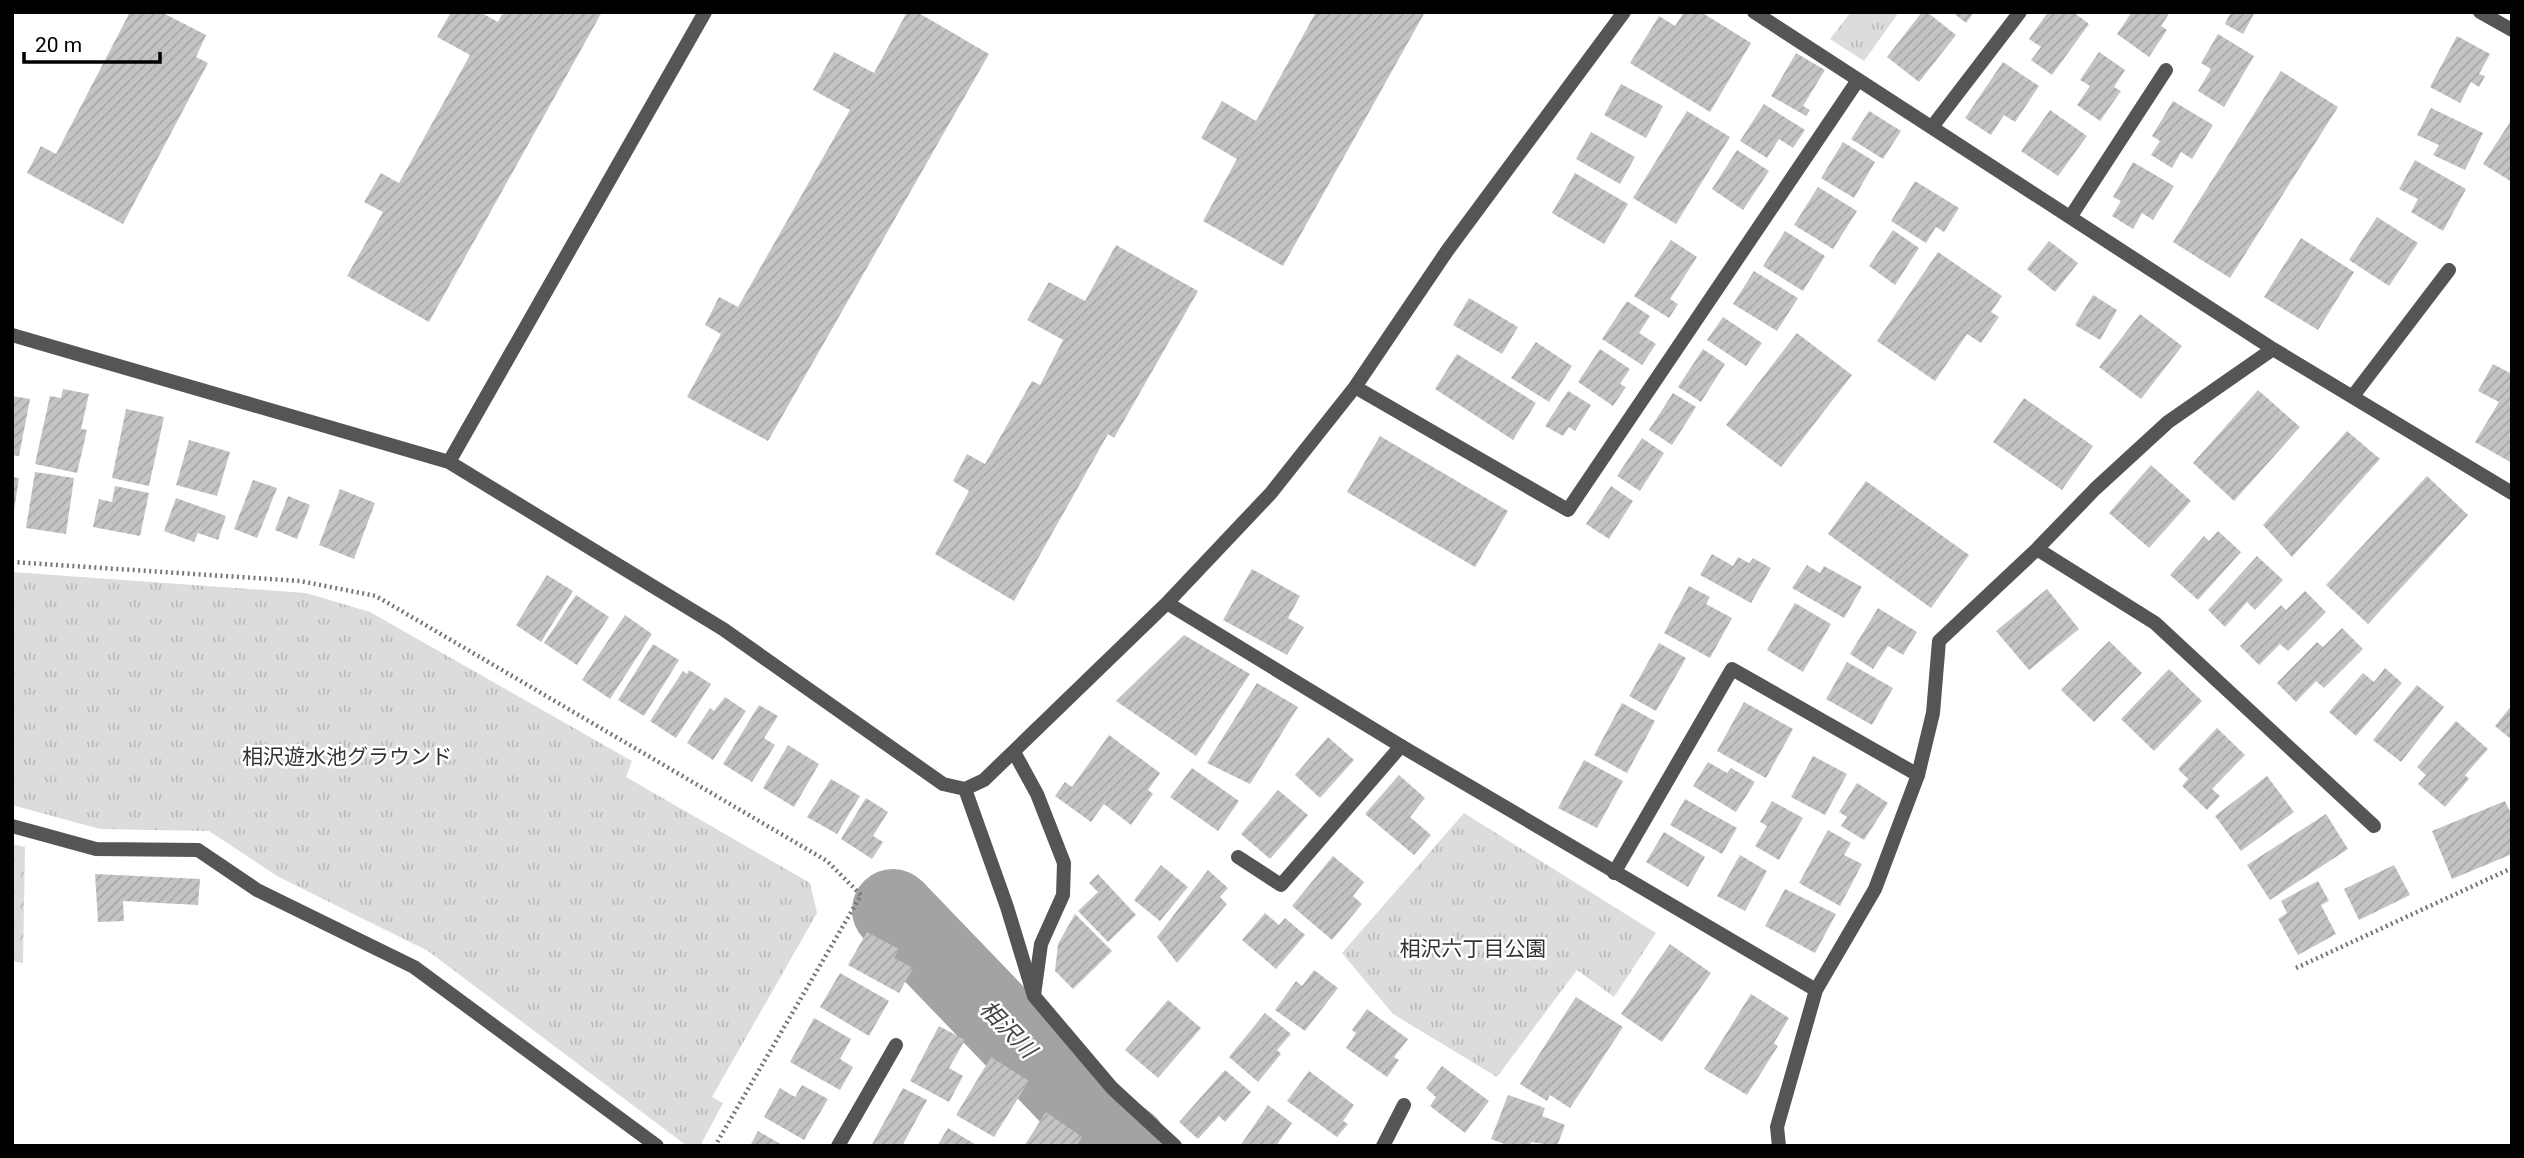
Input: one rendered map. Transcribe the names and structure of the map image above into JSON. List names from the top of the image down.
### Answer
{
  "water": ["相沢川"],
  "parks": ["相沢遊水池グラウンド", "相沢六丁目公園"],
  "scale_bar": "20 m"
}
